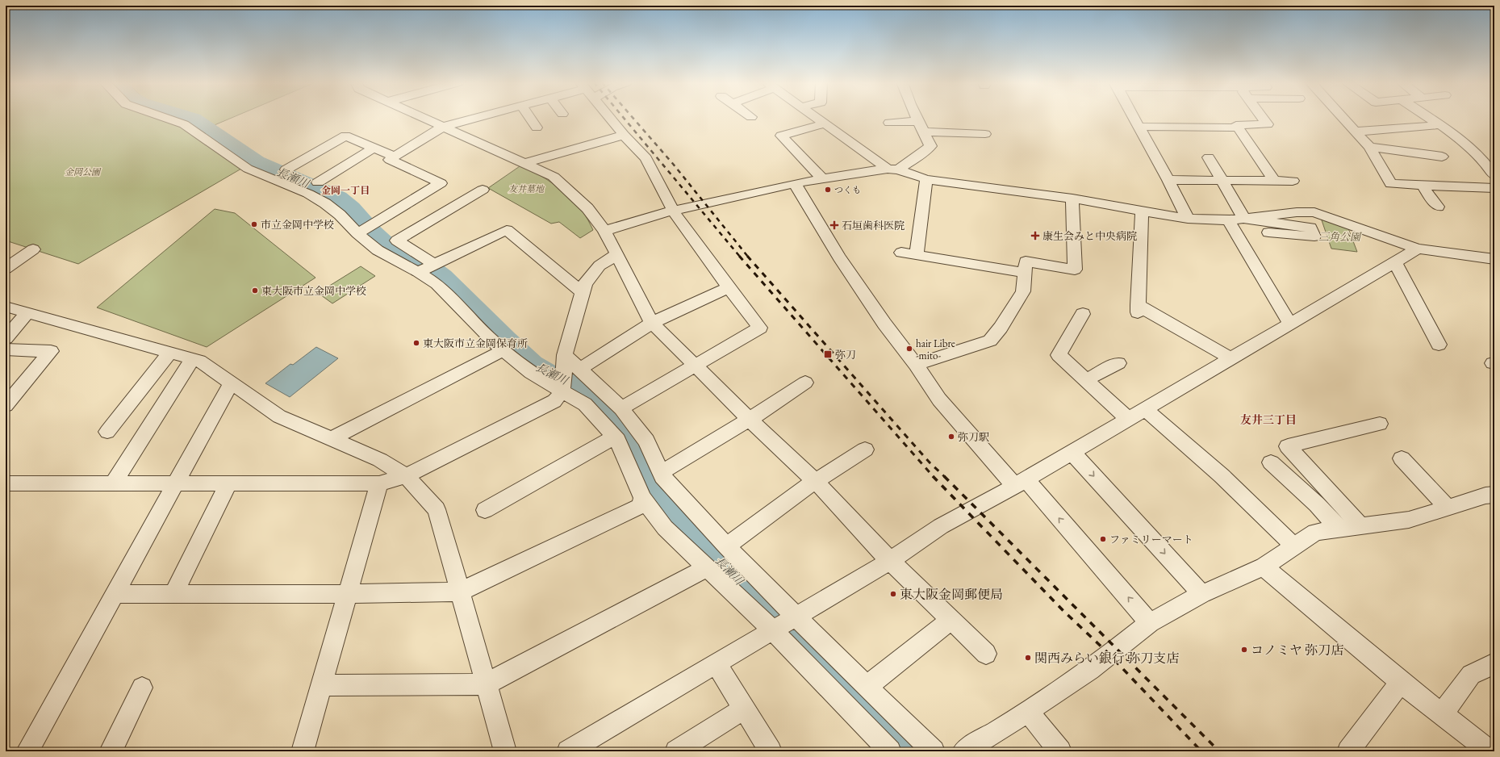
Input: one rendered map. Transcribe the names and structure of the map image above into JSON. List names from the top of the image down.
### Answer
{
  "districts": ["金岡一丁目", "友井三丁目"],
  "water": ["長瀬川"],
  "parks": ["金岡公園", "友井墓地", "三角公園"],
  "places": {
    "other": [
      "つくも",
      "市立金岡中学校",
      "東大阪市立金岡中学校",
      "東大阪市立金岡保育所",
      "hair Libre -mito-",
      "弥刀駅",
      "ファミリーマート",
      "東大阪金岡郵便局",
      "コノミヤ 弥刀店",
      "関西みらい銀行 弥刀支店"
    ],
    "health": ["石垣歯科医院", "康生会みと中央病院"],
    "transit": ["弥刀"]
  }
}
